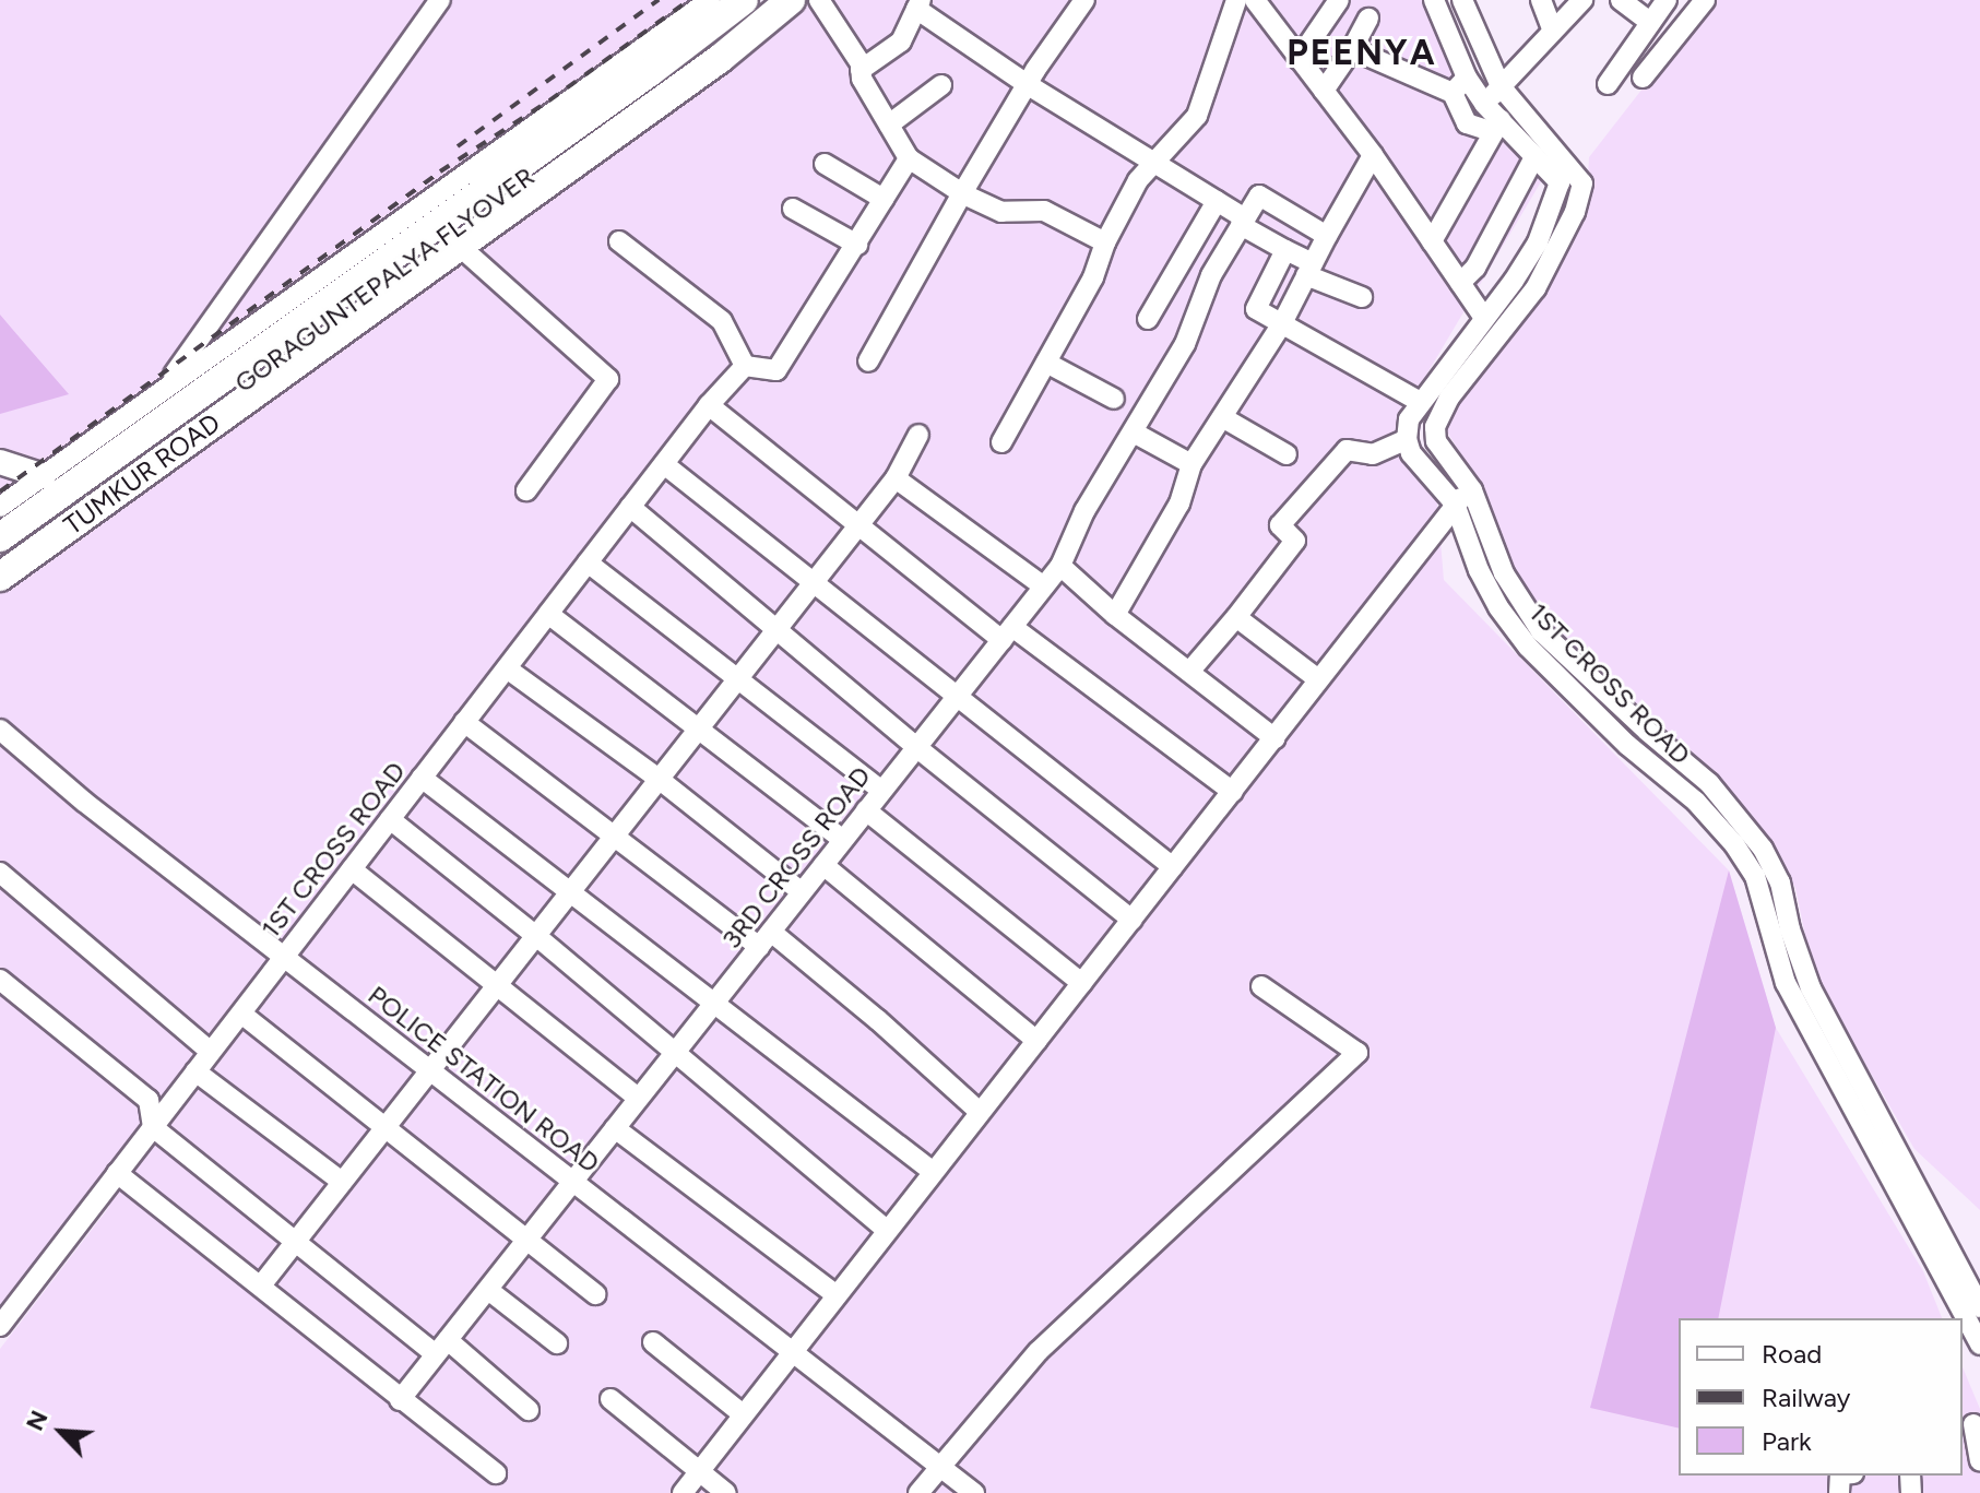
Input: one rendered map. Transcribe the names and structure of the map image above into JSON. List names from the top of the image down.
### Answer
{
  "streets": {
    "highway": ["GORAGUNTEPALYA FLYOVER", "TUMKUR ROAD"],
    "street": ["1ST CROSS ROAD", "3RD CROSS ROAD", "POLICE STATION ROAD"]
  },
  "crossings": [
    ["1ST CROSS ROAD", "POLICE STATION ROAD"],
    ["3RD CROSS ROAD", "POLICE STATION ROAD"]
  ],
  "districts": ["PEENYA"],
  "legend": ["Road", "Railway", "Park"],
  "north": "top left"
}
